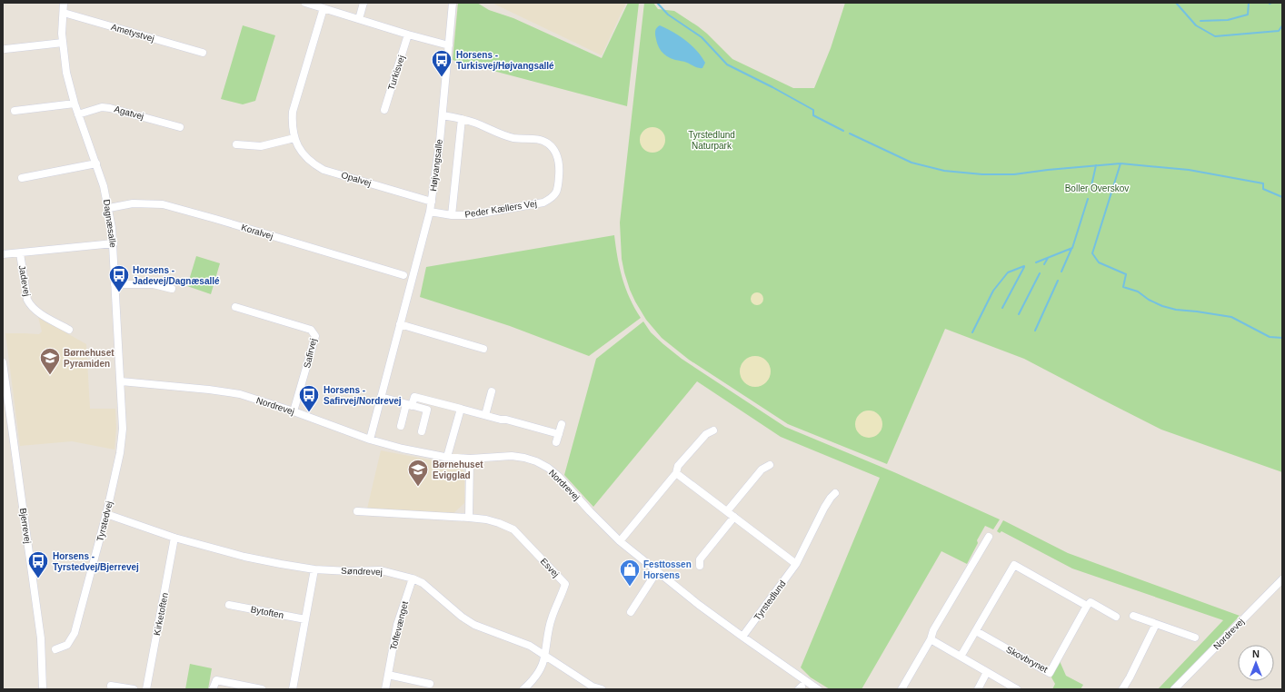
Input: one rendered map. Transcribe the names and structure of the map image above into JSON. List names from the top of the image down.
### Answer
{
  "streets": {
    "street": [
      "Ametystvej",
      "Turkisvej",
      "Agatvej",
      "Højvangsalle",
      "Opalvej",
      "Peder Kællers Vej",
      "Dagnæsalle",
      "Koralvej",
      "Jadevej",
      "Safirvej",
      "Nordrevej",
      "Tyrstedvej",
      "Bjerrevej",
      "Esvej",
      "Søndrevej",
      "Tyrstedlund",
      "Bytoften",
      "Kirketoften",
      "Toftevænget",
      "Skovbrynet"
    ]
  },
  "crossings": [
    ["Ametystvej", "Dagnæsalle"],
    ["Agatvej", "Dagnæsalle"],
    ["Højvangsalle", "Opalvej"],
    ["Højvangsalle", "Peder Kællers Vej"],
    ["Højvangsalle", "Nordrevej"],
    ["Dagnæsalle", "Koralvej"],
    ["Dagnæsalle", "Jadevej"],
    ["Dagnæsalle", "Nordrevej"],
    ["Dagnæsalle", "Tyrstedvej"],
    ["Safirvej", "Nordrevej"],
    ["Nordrevej", "Tyrstedvej"],
    ["Nordrevej", "Tyrstedlund"],
    ["Tyrstedvej", "Søndrevej"],
    ["Esvej", "Søndrevej"],
    ["Søndrevej", "Kirketoften"],
    ["Søndrevej", "Toftevænget"]
  ],
  "parks": ["Tyrstedlund Naturpark", "Boller Overskov"],
  "places": {
    "bus stop": [
      "Horsens - Turkisvej/Højvangsallé",
      "Horsens - Jadevej/Dagnæsallé",
      "Horsens - Safirvej/Nordrevej",
      "Horsens - Tyrstedvej/Bjerrevej"
    ],
    "school or university": ["Børnehuset Pyramiden", "Børnehuset Evigglad"],
    "shop": ["Festtossen Horsens"]
  },
  "north": "top"
}
